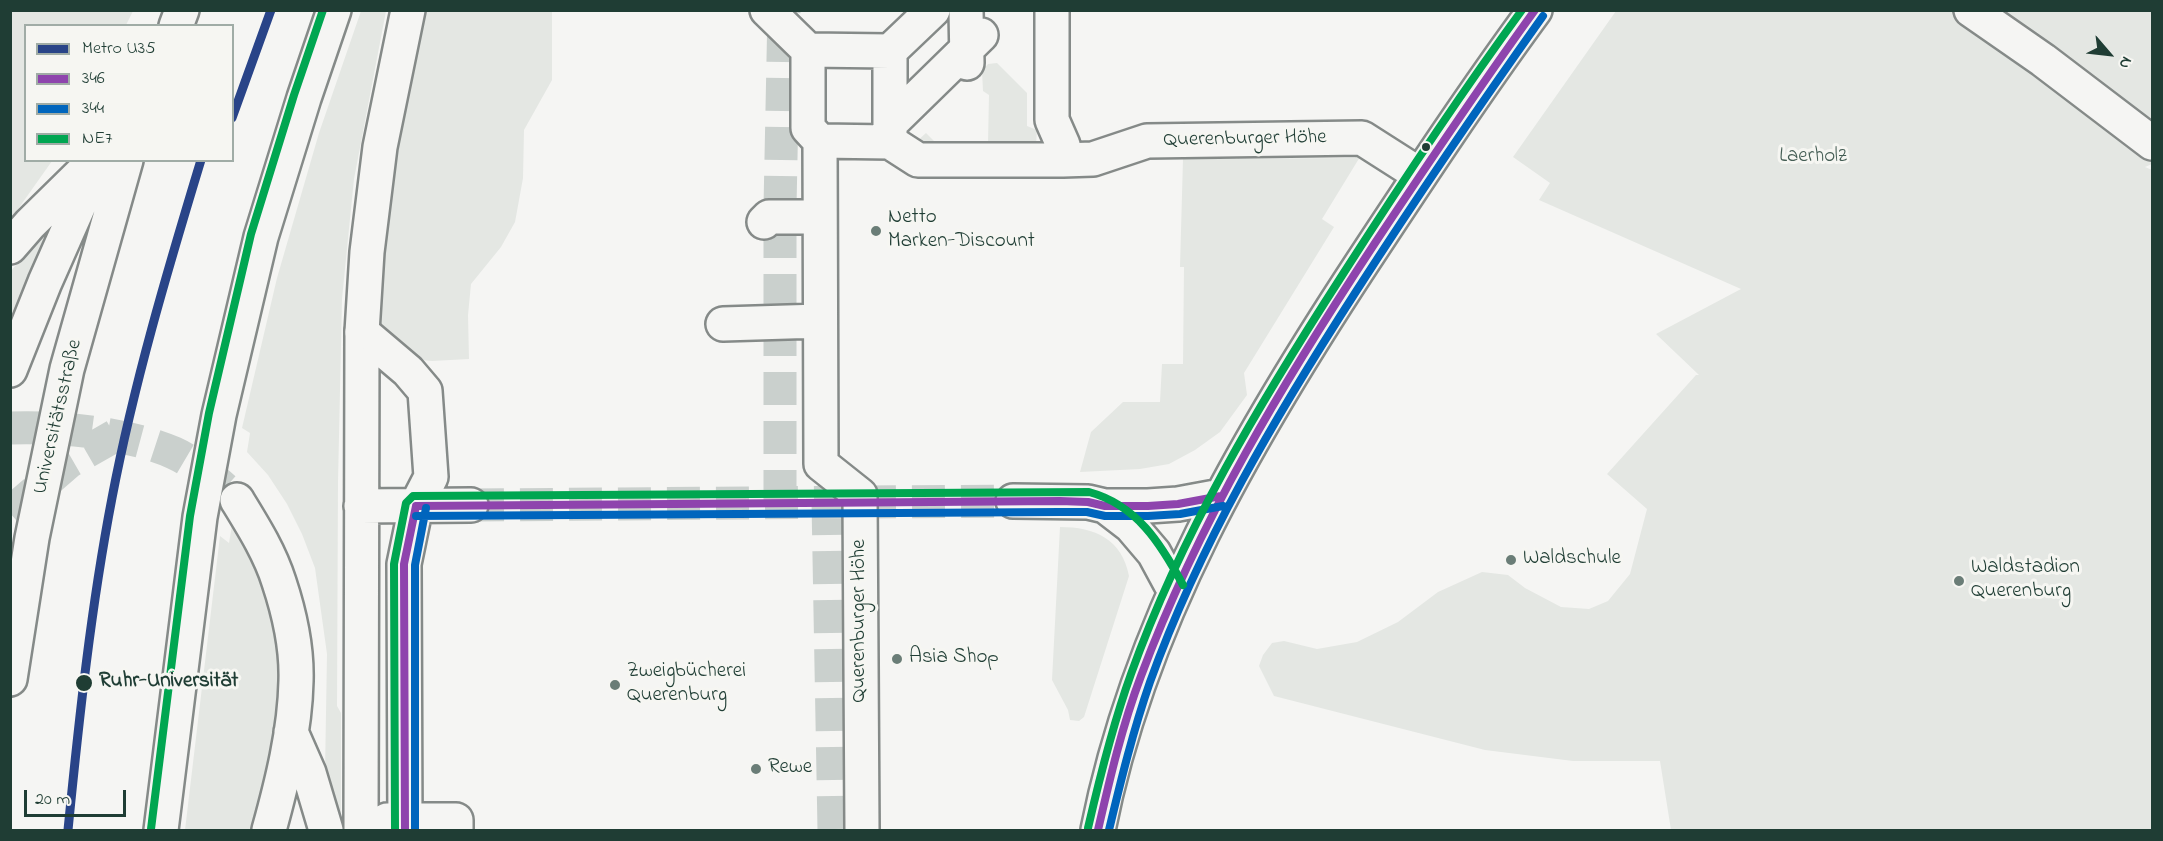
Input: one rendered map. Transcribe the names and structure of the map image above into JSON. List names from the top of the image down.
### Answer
{
  "streets": {
    "main road": ["Querenburger Höhe", "Universitätsstraße"]
  },
  "parks": ["Laerholz"],
  "places": [
    "Netto Marken-Discount",
    "Waldschule",
    "Waldstadion Querenburg",
    "Asia Shop",
    "Ruhr-Universität",
    "Zweigbücherei Querenburg",
    "Rewe"
  ],
  "lines": [
    "metro line U35",
    "transit line 346",
    "transit line NE7",
    "transit line 344"
  ],
  "legend": [
    "Metro U35",
    "346",
    "344",
    "NE7"
  ],
  "scale_bar": "20 m",
  "north": "bottom right"
}
